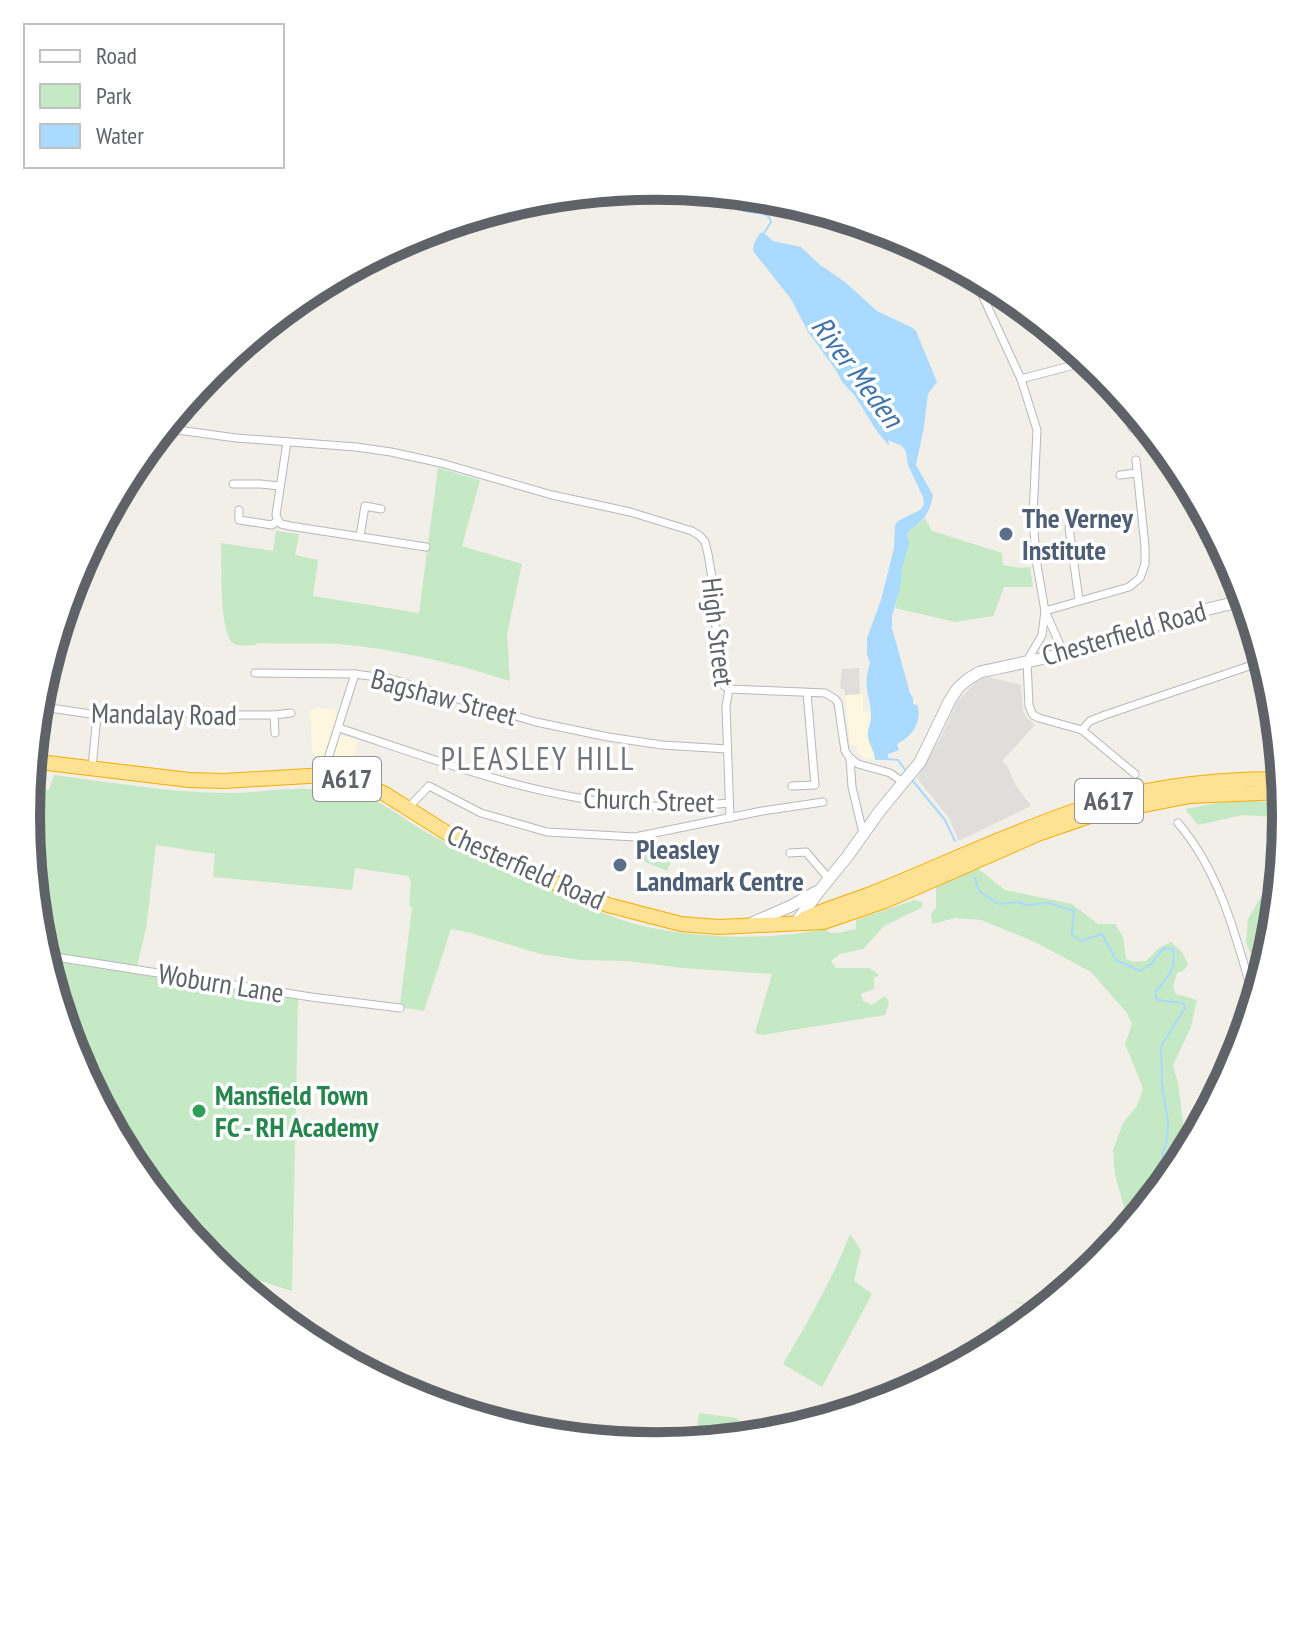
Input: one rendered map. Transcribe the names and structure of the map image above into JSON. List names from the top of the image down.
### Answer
{
  "streets": {
    "highway": ["Chesterfield Road", "A617"],
    "street": [
      "High Street",
      "Bagshaw Street",
      "Mandalay Road",
      "Church Street",
      "Woburn Lane"
    ]
  },
  "crossings": [
    ["High Street", "Bagshaw Street"],
    ["High Street", "Church Street"],
    ["Chesterfield Road", "A617"]
  ],
  "districts": ["PLEASLEY HILL"],
  "water": ["River Meden"],
  "places": ["The Verney Institute", "Pleasley Landmark Centre", "Mansfield Town FC - RH Academy"],
  "legend": ["Road", "Park", "Water"]
}
